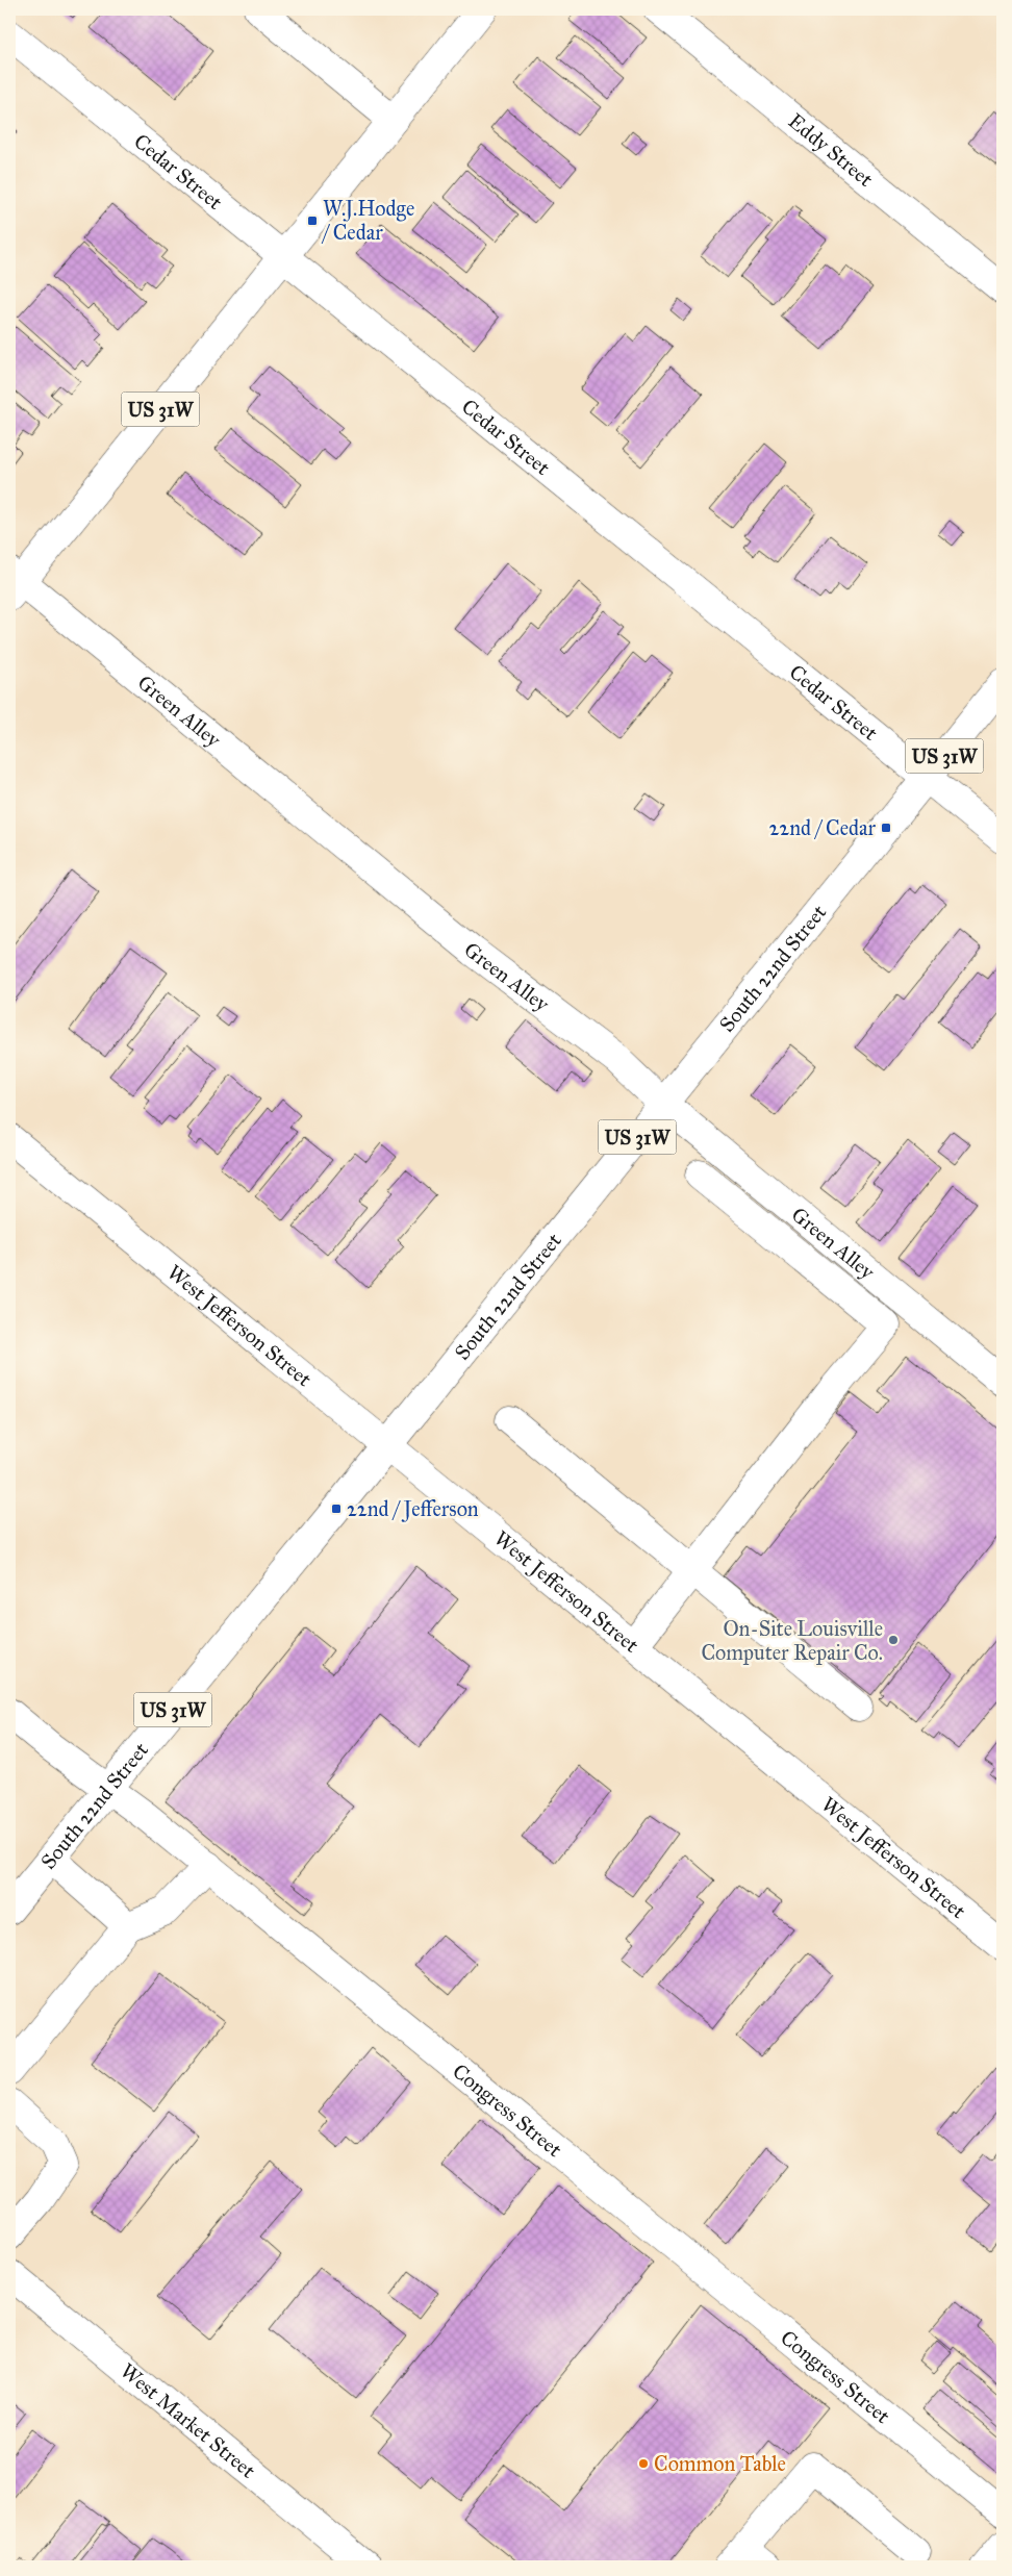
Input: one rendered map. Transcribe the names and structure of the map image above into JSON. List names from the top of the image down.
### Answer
{
  "streets": {
    "street": [
      "Eddy Street",
      "Cedar Street",
      "US 31W",
      "Green Alley",
      "South 22nd Street",
      "West Jefferson Street",
      "Congress Street",
      "West Market Street"
    ]
  },
  "crossings": [
    ["Cedar Street", "US 31W"],
    ["Cedar Street", "South 22nd Street"],
    ["US 31W", "Green Alley"],
    ["Green Alley", "South 22nd Street"],
    ["South 22nd Street", "West Jefferson Street"],
    ["South 22nd Street", "Congress Street"]
  ],
  "places": {
    "transit": ["W.J.Hodge / Cedar", "22nd / Cedar", "22nd / Jefferson"],
    "other": ["On-Site Louisville Computer Repair Co.", "Common Table"]
  }
}
